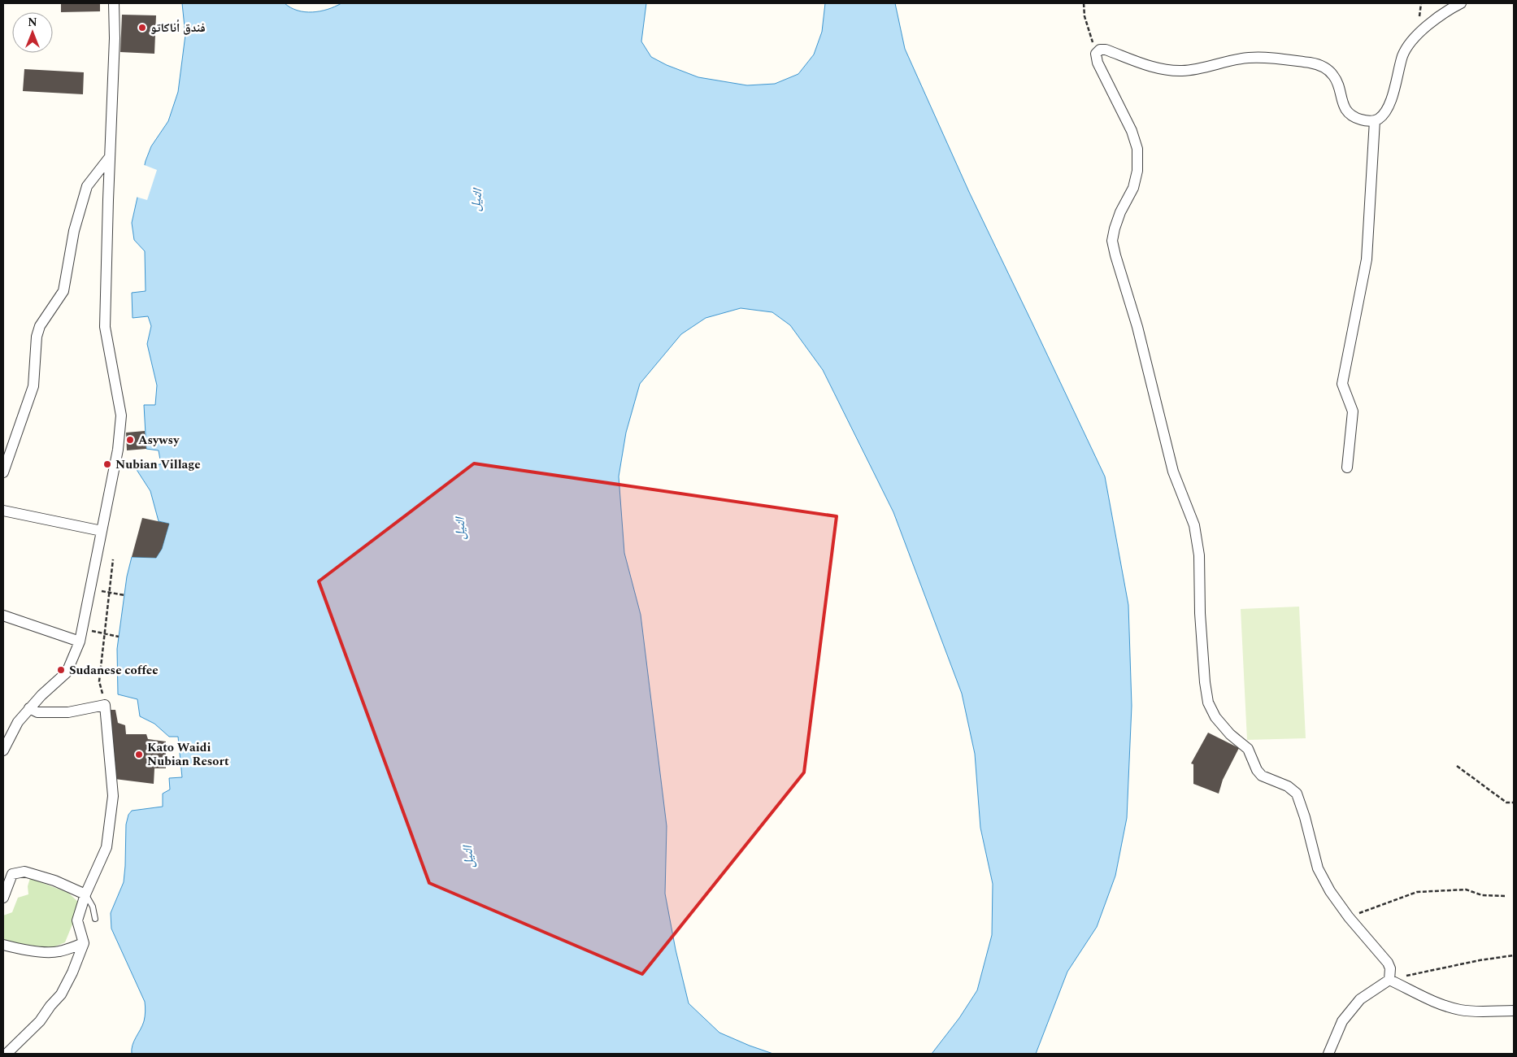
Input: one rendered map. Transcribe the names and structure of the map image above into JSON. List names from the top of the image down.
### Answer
{
  "water": ["النيل"],
  "places": [
    "فندق أناكاتو",
    "Asywsy",
    "Nubian Village",
    "Sudanese coffee",
    "Kato Waidi Nubian Resort"
  ],
  "north": "top"
}
